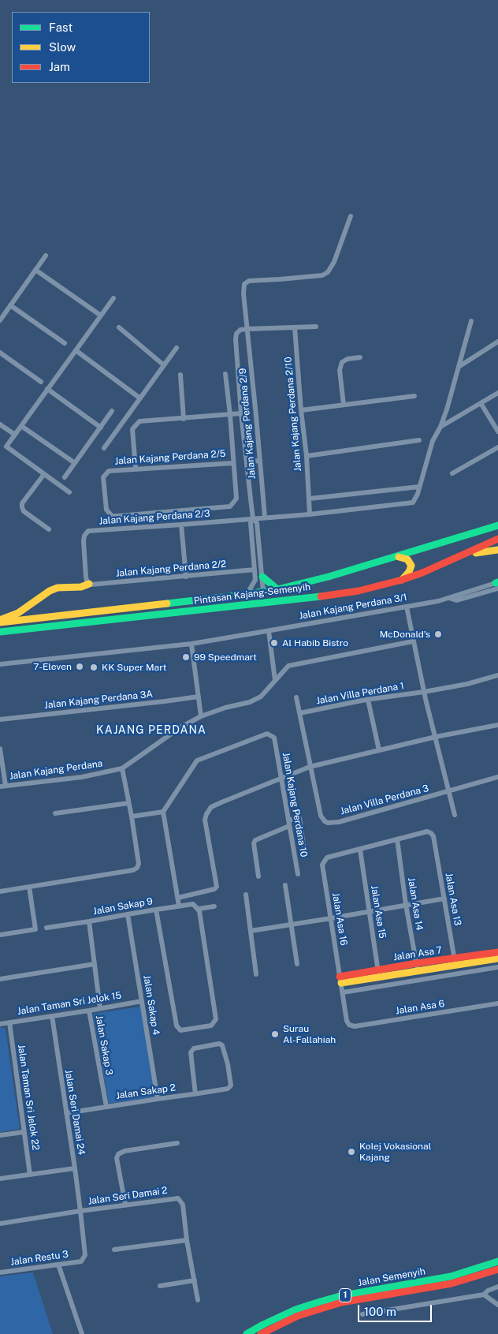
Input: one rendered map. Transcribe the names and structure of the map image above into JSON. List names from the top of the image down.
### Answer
{
  "streets": {
    "main road": [
      "Pintasan Kajang-Semenyih",
      "Jalan Asa 7",
      "Jalan Semenyih",
      "1"
    ],
    "street": [
      "Jalan Kajang Perdana 2/10",
      "Jalan Kajang Perdana 2/9",
      "Jalan Kajang Perdana 2/5",
      "Jalan Kajang Perdana 2/3",
      "Jalan Kajang Perdana 2/2",
      "Jalan Kajang Perdana 3/1",
      "Jalan Villa Perdana 1",
      "Jalan Kajang Perdana 3A",
      "Jalan Kajang Perdana",
      "Jalan Villa Perdana 3",
      "Jalan Kajang Perdana 10",
      "Jalan Asa 13",
      "Jalan Asa 14",
      "Jalan Sakap 9",
      "Jalan Asa 15",
      "Jalan Asa 16",
      "Jalan Taman Sri Jelok 15",
      "Jalan Sakap 4",
      "Jalan Asa 6",
      "Jalan Sakap 3",
      "Jalan Sakap 2",
      "Jalan Taman Sri Jelok 22",
      "Jalan Seri Damai 24",
      "Jalan Seri Damai 2",
      "Jalan Restu 3"
    ]
  },
  "crossings": [
    ["Jalan Kajang Perdana 2/10", "Jalan Kajang Perdana 2/3"],
    ["Jalan Kajang Perdana 2/9", "Jalan Kajang Perdana 2/3"],
    ["Jalan Kajang Perdana 2/3", "Jalan Kajang Perdana 2/2"],
    ["Jalan Asa 13", "Jalan Asa 14"],
    ["Jalan Asa 13", "Jalan Asa 7"],
    ["Jalan Asa 14", "Jalan Asa 7"],
    ["Jalan Sakap 9", "Jalan Sakap 4"],
    ["Jalan Asa 15", "Jalan Asa 16"],
    ["Jalan Asa 15", "Jalan Asa 7"],
    ["Jalan Asa 16", "Jalan Asa 7"],
    ["Jalan Asa 16", "Jalan Asa 6"],
    ["Jalan Taman Sri Jelok 15", "Jalan Sakap 4"],
    ["Jalan Taman Sri Jelok 15", "Jalan Sakap 3"],
    ["Jalan Taman Sri Jelok 15", "Jalan Taman Sri Jelok 22"],
    ["Jalan Taman Sri Jelok 15", "Jalan Seri Damai 24"],
    ["Jalan Sakap 4", "Jalan Sakap 2"],
    ["Jalan Sakap 3", "Jalan Sakap 2"],
    ["Jalan Sakap 2", "Jalan Seri Damai 24"],
    ["Jalan Seri Damai 24", "Jalan Seri Damai 2"],
    ["Jalan Seri Damai 24", "Jalan Restu 3"]
  ],
  "districts": ["KAJANG PERDANA"],
  "places": [
    "McDonald's",
    "Al Habib Bistro",
    "99 Speedmart",
    "7-Eleven",
    "KK Super Mart",
    "Surau Al-Fallahiah",
    "Kolej Vokasional Kajang"
  ],
  "legend": ["Fast", "Slow", "Jam"],
  "scale_bar": "100 m"
}
